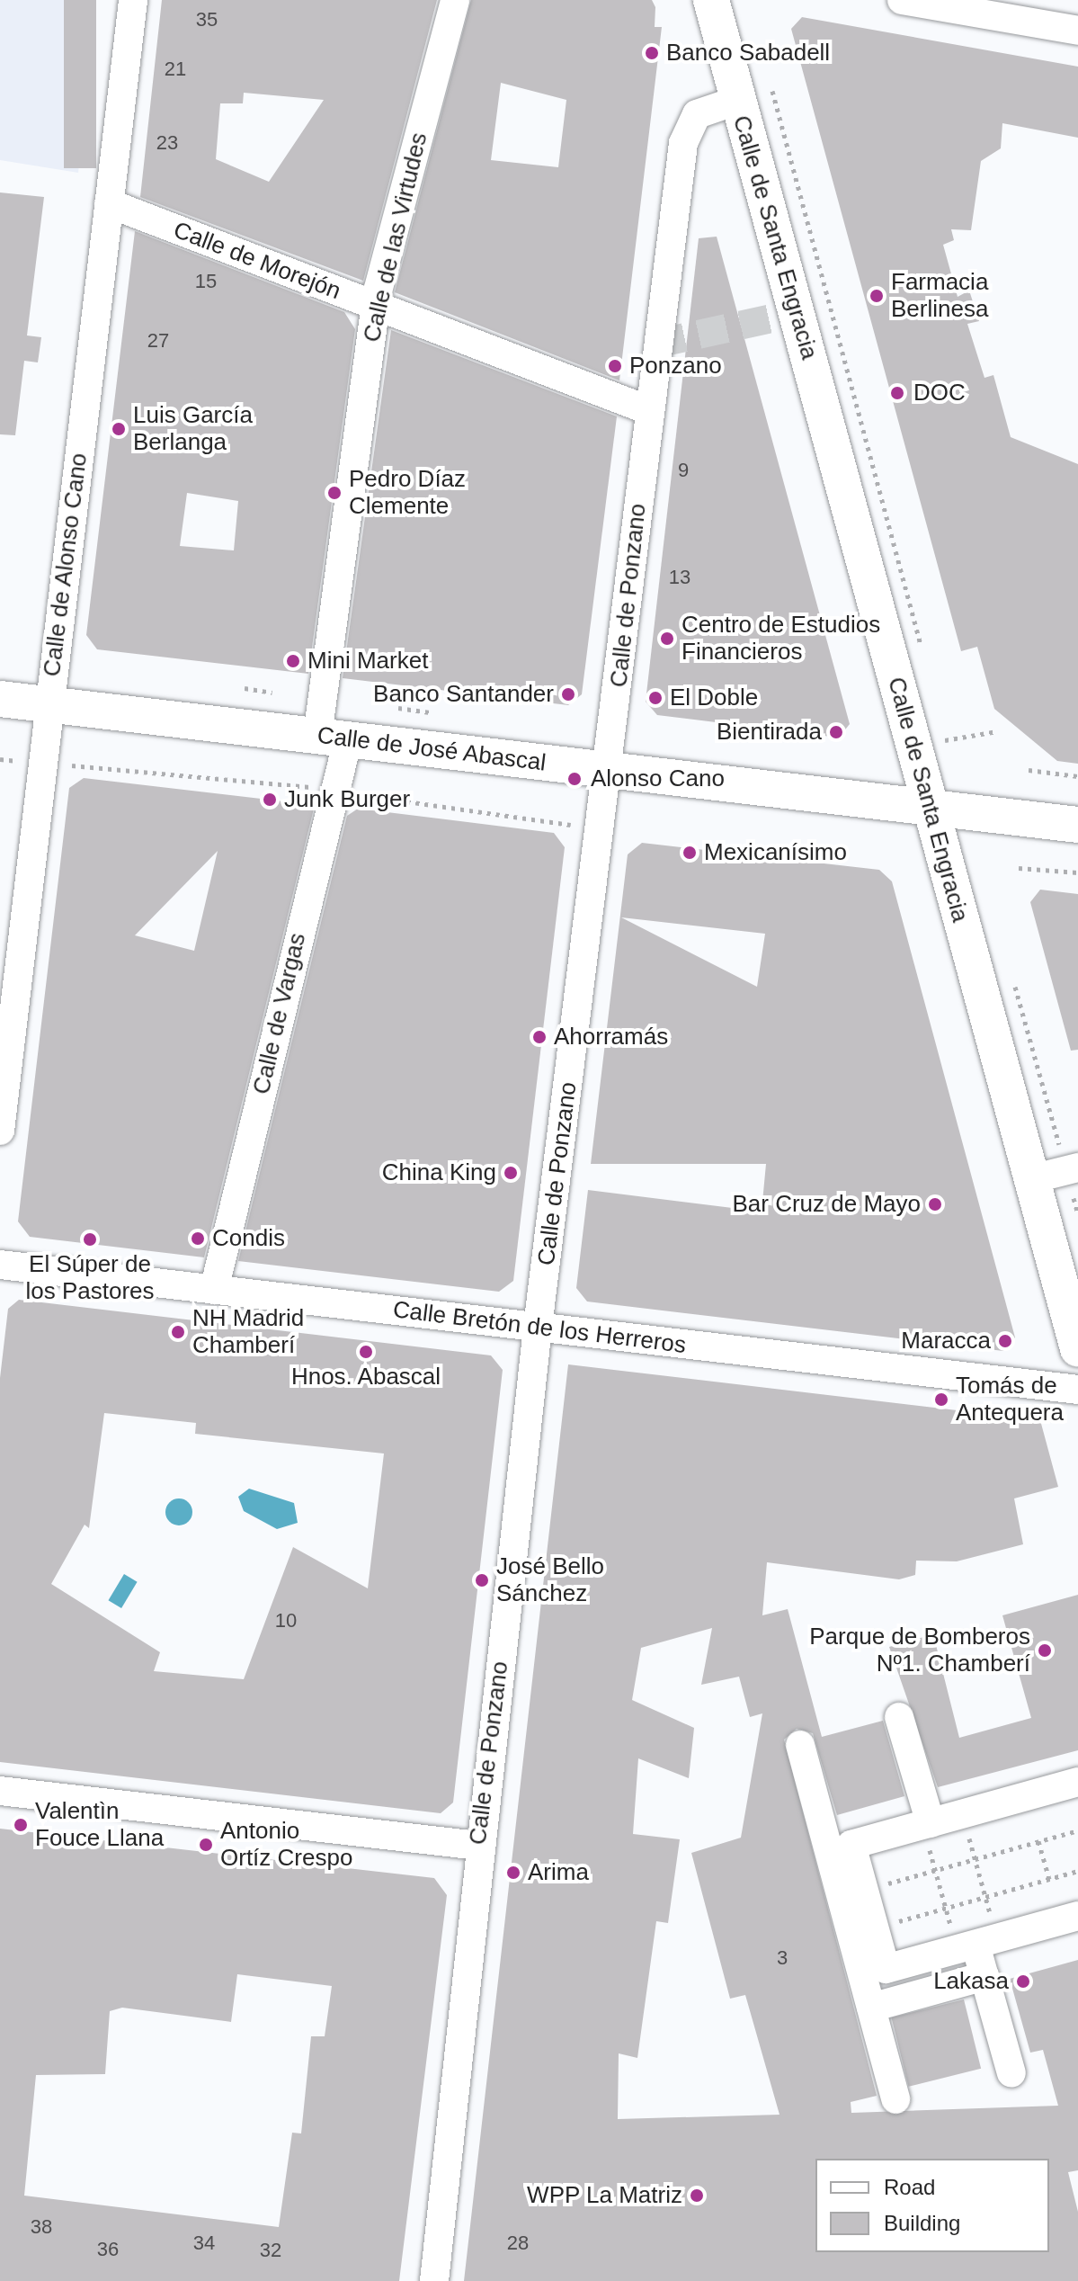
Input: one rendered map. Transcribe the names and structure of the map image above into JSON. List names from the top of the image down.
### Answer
{
  "streets": {
    "main road": ["Calle de Santa Engracia", "Calle de José Abascal"],
    "street": [
      "Calle de las Virtudes",
      "Calle de Morejón",
      "Calle de Alonso Cano",
      "Calle de Ponzano",
      "Calle de Vargas",
      "Calle Bretón de los Herreros"
    ]
  },
  "crossings": [
    ["Calle de las Virtudes", "Calle de Morejón"],
    ["Calle de las Virtudes", "Calle de José Abascal"],
    ["Calle de las Virtudes", "Calle de Vargas"],
    ["Calle de Santa Engracia", "Calle de Ponzano"],
    ["Calle de Santa Engracia", "Calle de José Abascal"],
    ["Calle de Morejón", "Calle de Alonso Cano"],
    ["Calle de Morejón", "Calle de Ponzano"],
    ["Calle de Alonso Cano", "Calle de José Abascal"],
    ["Calle de Ponzano", "Calle de José Abascal"],
    ["Calle de Ponzano", "Calle Bretón de los Herreros"],
    ["Calle de José Abascal", "Calle de Vargas"],
    ["Calle de Vargas", "Calle Bretón de los Herreros"]
  ],
  "places": [
    "Banco Sabadell",
    "Farmacia Berlinesa",
    "Ponzano",
    "DOC",
    "Luis García Berlanga",
    "Pedro Díaz Clemente",
    "Centro de Estudios Financieros",
    "Mini Market",
    "Banco Santander",
    "El Doble",
    "Bientirada",
    "Alonso Cano",
    "Junk Burger",
    "Mexicanísimo",
    "Ahorramás",
    "China King",
    "Bar Cruz de Mayo",
    "Condis",
    "El Súper de los Pastores",
    "NH Madrid Chamberí",
    "Maracca",
    "Hnos. Abascal",
    "Tomás de Antequera",
    "José Bello Sánchez",
    "Parque de Bomberos Nº1. Chamberí",
    "Valentìn Fouce Llana",
    "Antonio Ortíz Crespo",
    "Arima",
    "Lakasa",
    "WPP La Matriz"
  ],
  "house_numbers": [
    "35",
    "21",
    "23",
    "15",
    "27",
    "9",
    "13",
    "10",
    "3",
    "38",
    "34",
    "28",
    "36",
    "32"
  ],
  "legend": ["Road", "Building"]
}
